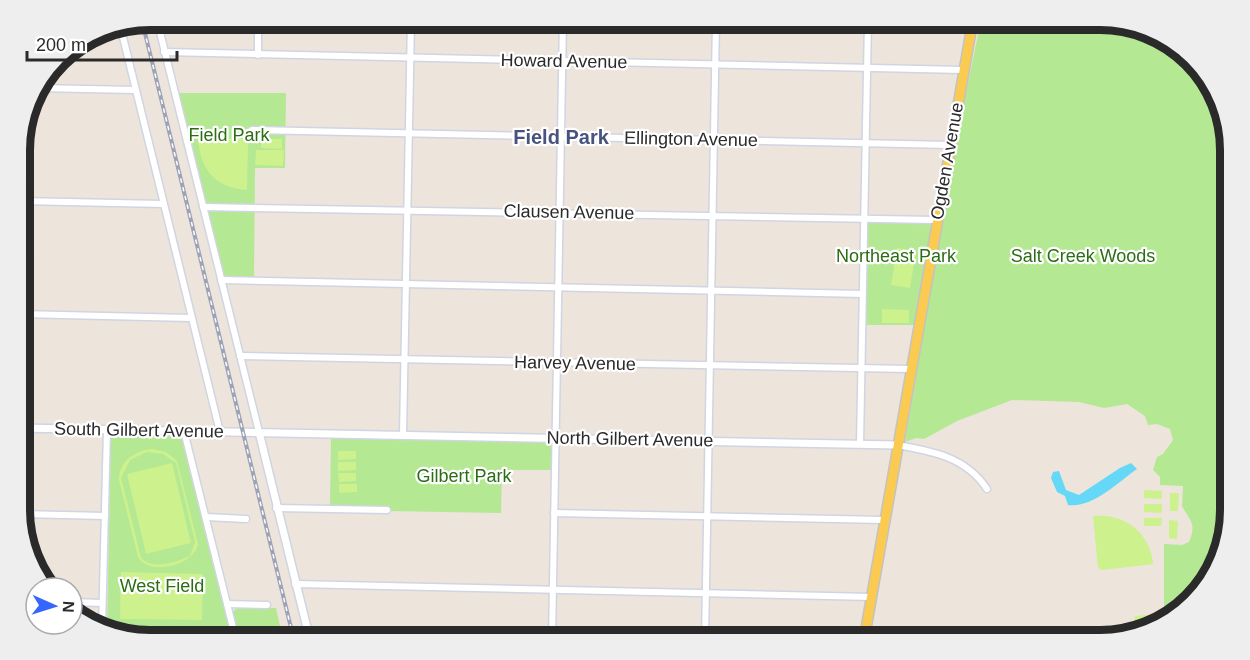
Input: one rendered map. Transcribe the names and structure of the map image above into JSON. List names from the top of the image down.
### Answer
{
  "streets": {
    "main road": ["Ogden Avenue"],
    "street": [
      "Howard Avenue",
      "Ellington Avenue",
      "Clausen Avenue",
      "Harvey Avenue",
      "South Gilbert Avenue",
      "North Gilbert Avenue"
    ]
  },
  "crossings": [
    ["Howard Avenue", "Ogden Avenue"],
    ["Ellington Avenue", "Ogden Avenue"],
    ["Ogden Avenue", "Clausen Avenue"],
    ["Ogden Avenue", "Harvey Avenue"],
    ["Ogden Avenue", "North Gilbert Avenue"],
    ["South Gilbert Avenue", "North Gilbert Avenue"]
  ],
  "districts": ["Field Park"],
  "parks": [
    "Field Park",
    "Northeast Park",
    "Salt Creek Woods",
    "Gilbert Park",
    "West Field"
  ],
  "scale_bar": "200 m",
  "north": "right"
}
